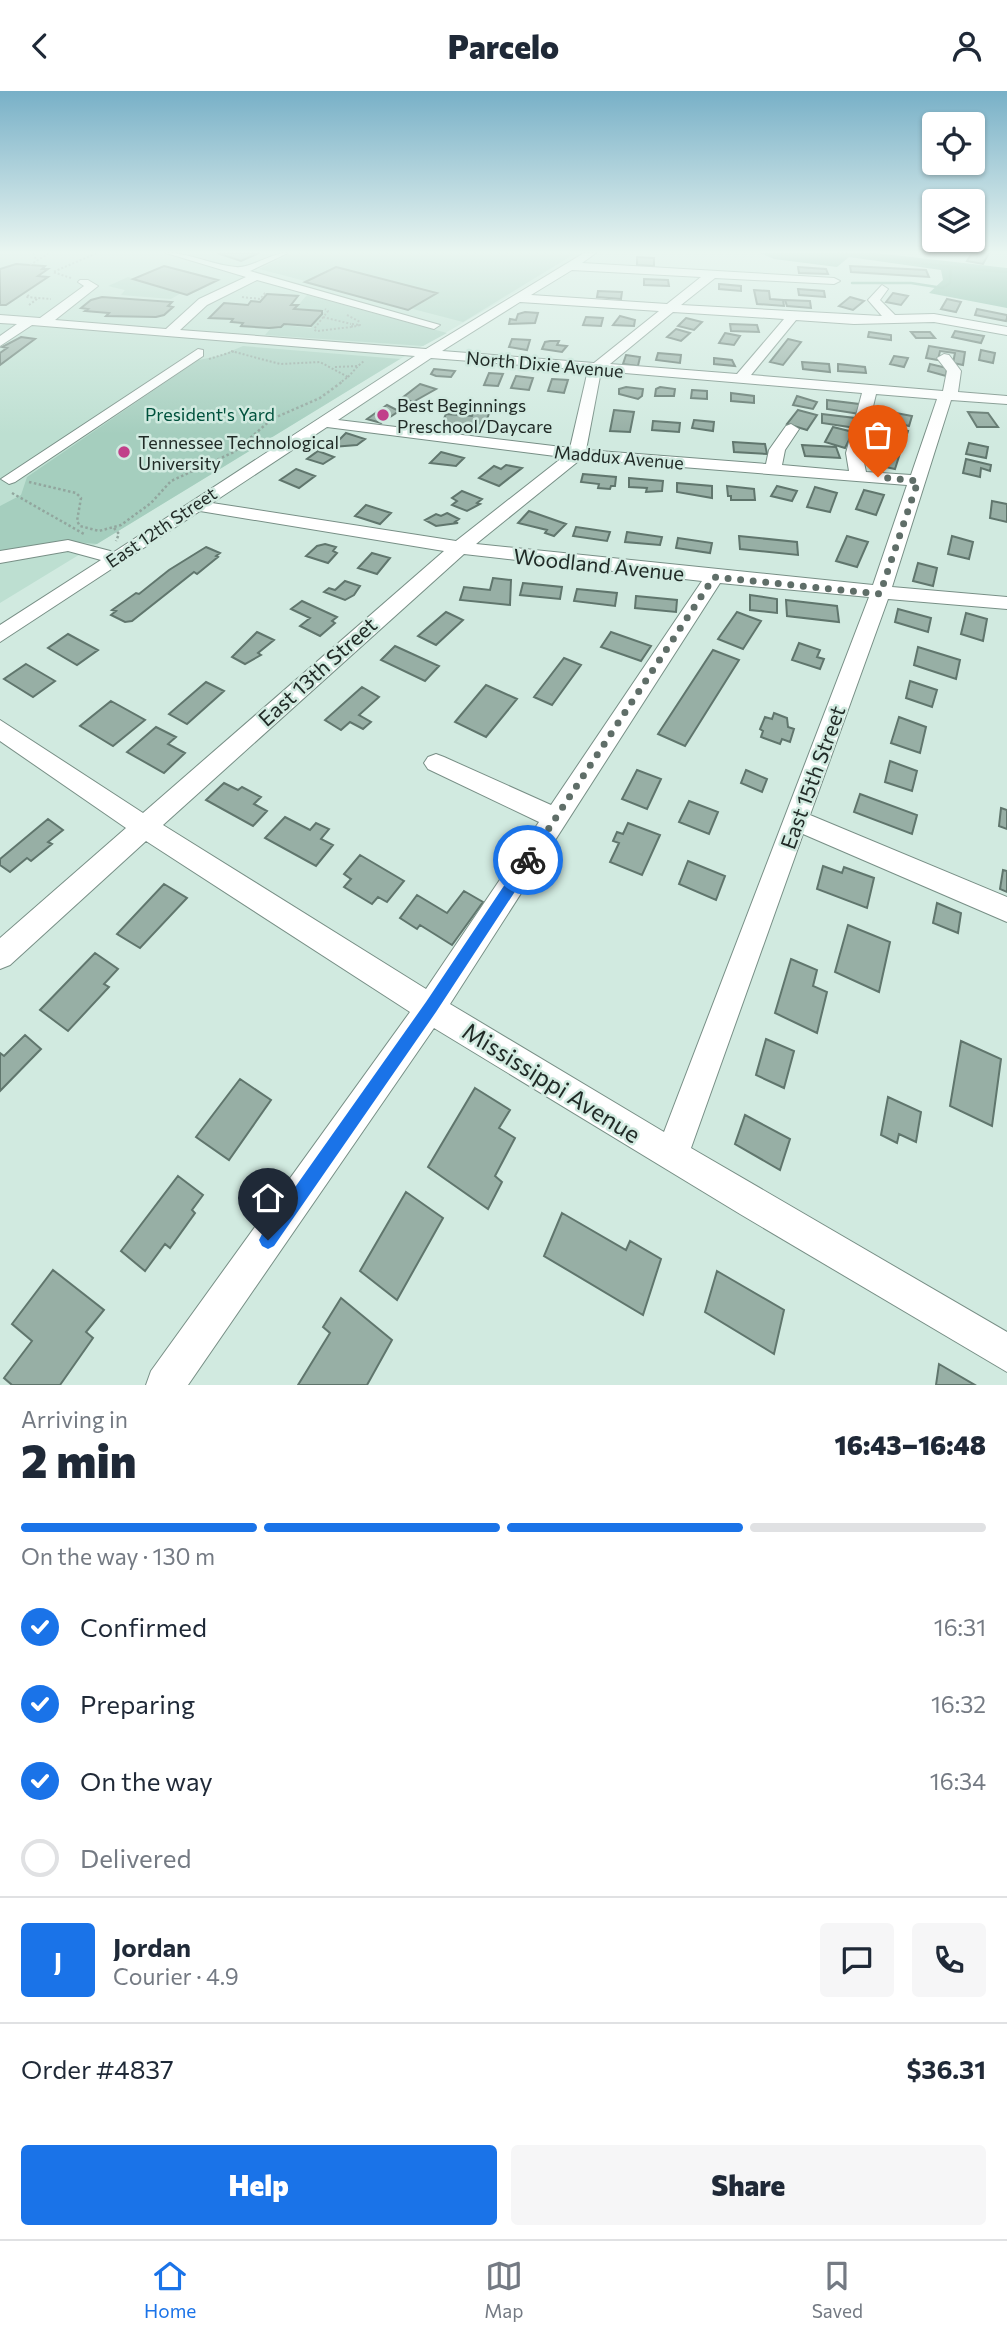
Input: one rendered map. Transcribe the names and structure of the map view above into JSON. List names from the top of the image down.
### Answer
{
  "streets": {
    "street": [
      "North Dixie Avenue",
      "Maddux Avenue",
      "East 12th Street",
      "Woodland Avenue",
      "East 13th Street",
      "East 15th Street",
      "Mississippi Avenue"
    ]
  },
  "crossings": [
    ["North Dixie Avenue", "East 12th Street"],
    ["North Dixie Avenue", "East 15th Street"],
    ["Maddux Avenue", "East 12th Street"],
    ["Maddux Avenue", "East 13th Street"],
    ["Maddux Avenue", "East 15th Street"],
    ["East 12th Street", "Woodland Avenue"],
    ["Woodland Avenue", "East 13th Street"],
    ["Woodland Avenue", "East 15th Street"],
    ["East 13th Street", "Mississippi Avenue"],
    ["East 15th Street", "Mississippi Avenue"]
  ],
  "parks": ["President's Yard"],
  "places": ["Best Beginnings Preschool/Daycare", "Tennessee Technological University"],
  "page": {
    "header": "Parcelo",
    "heading": ["2 min", "Arriving in", "16:43–16:48"],
    "panel": [
      "Jordan",
      "Courier · 4.9",
      "Order #4837",
      "$36.31"
    ],
    "bar": "On the way · 130 m",
    "list": [
      ["Confirmed", "16:31"],
      ["Preparing", "16:32"],
      ["On the way", "16:34"],
      "Delivered"
    ],
    "round": "J",
    "buttons": ["Help", "Share"],
    "tabs": ["Home", "Map", "Saved"]
  }
}
